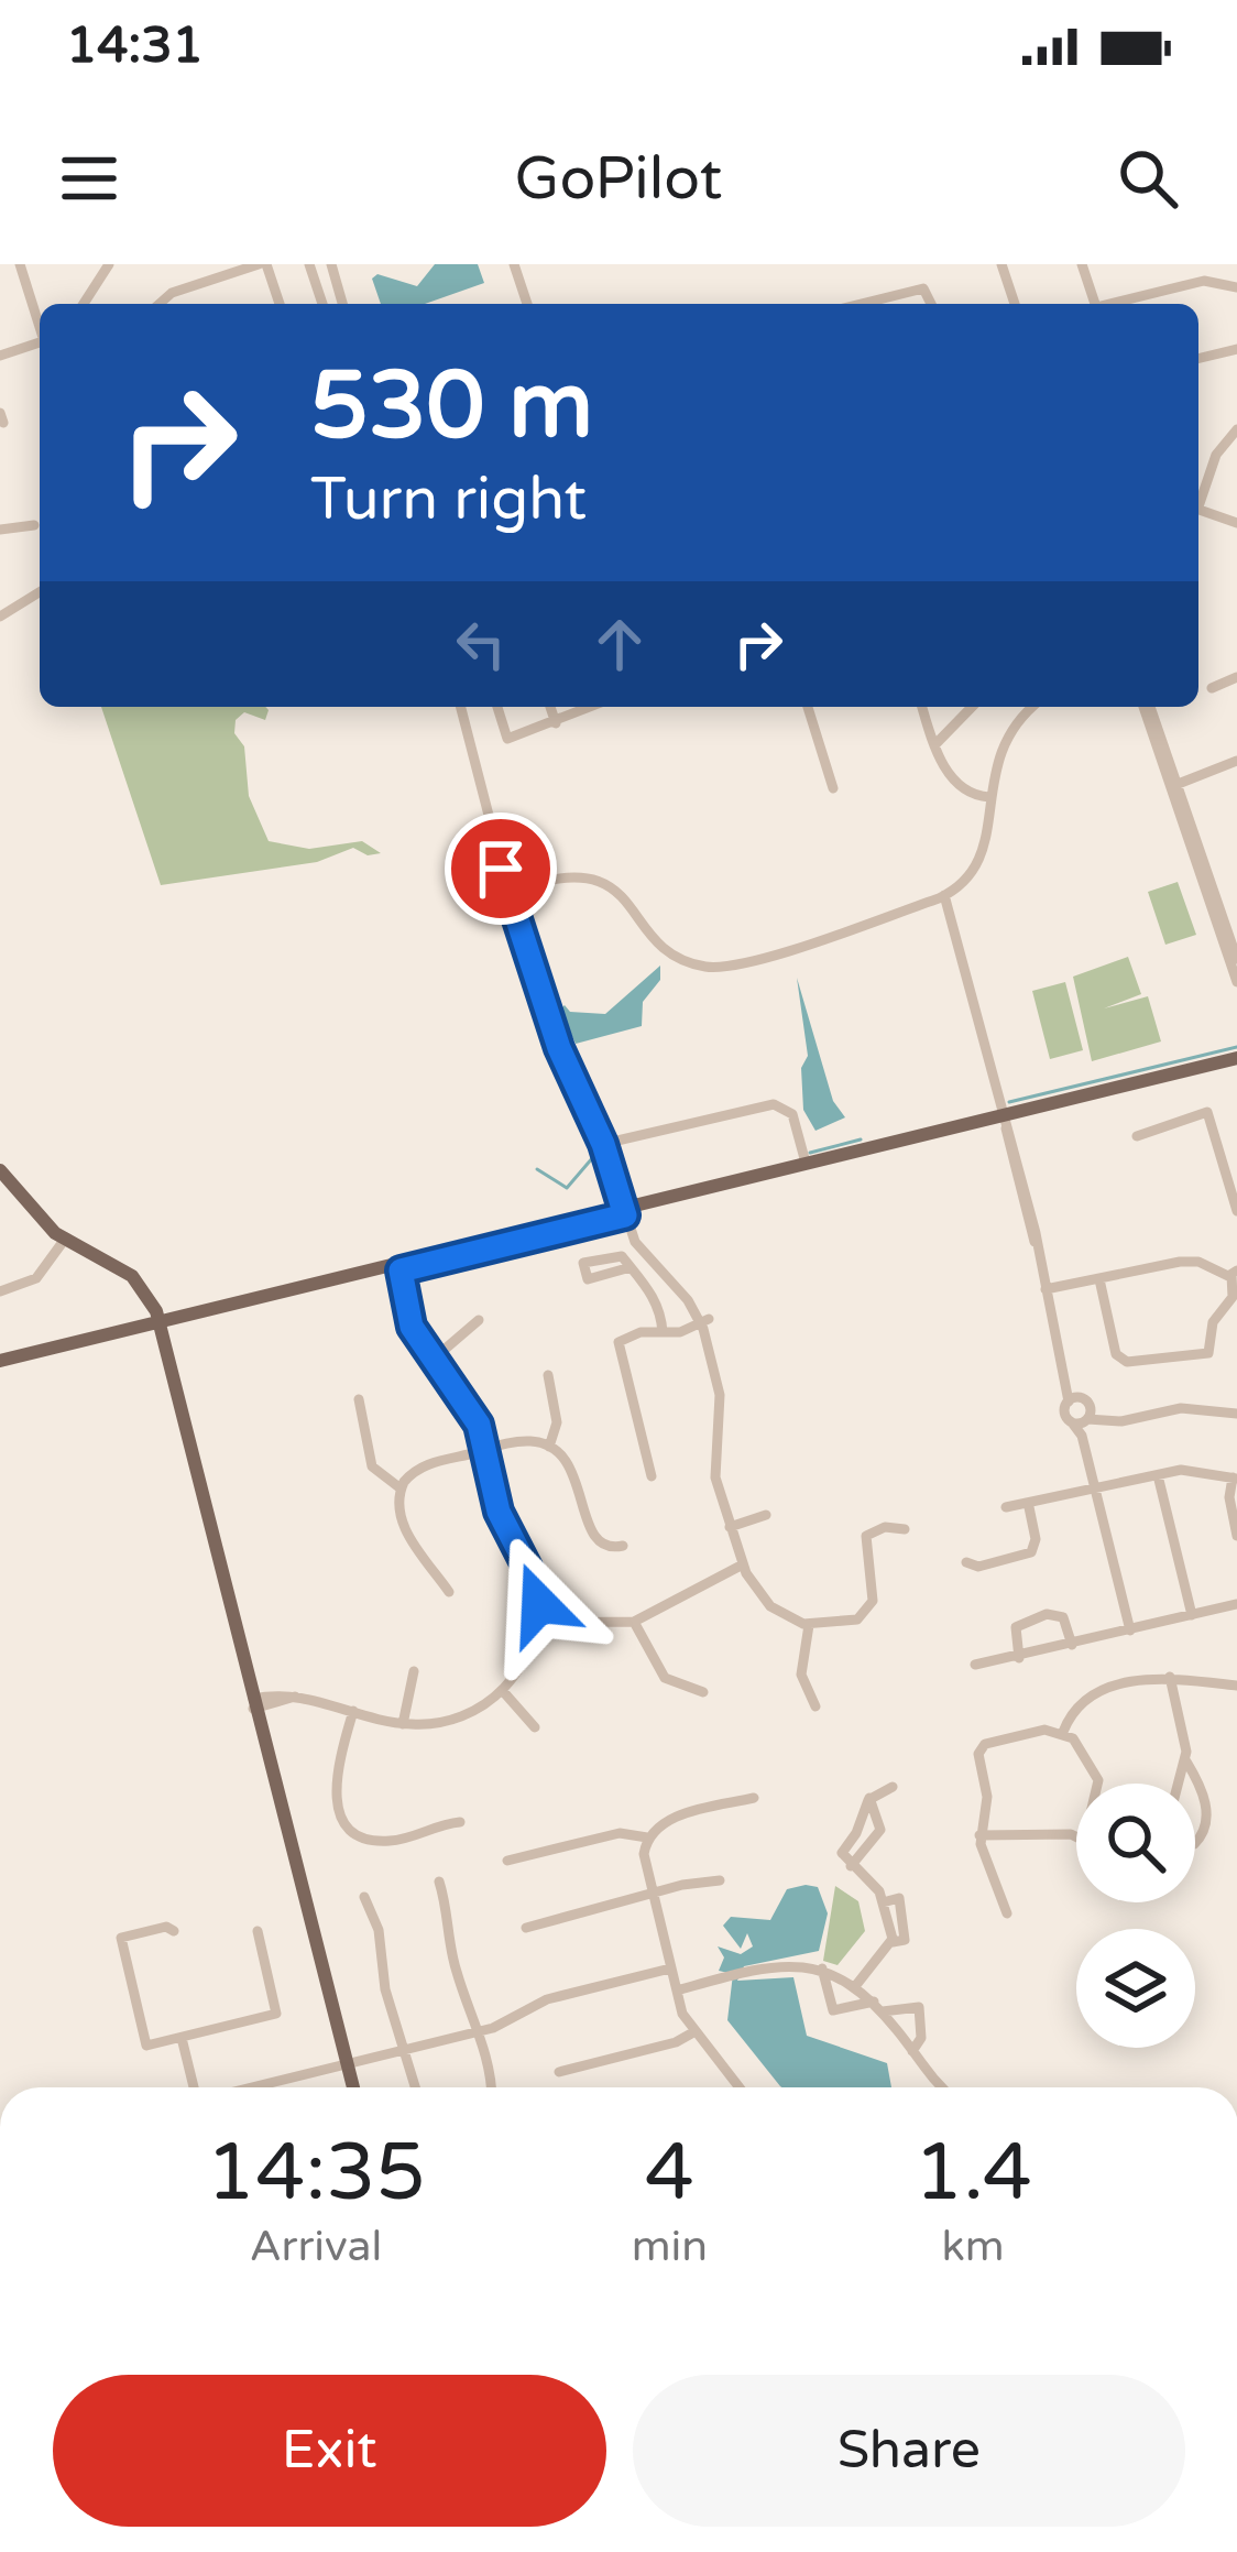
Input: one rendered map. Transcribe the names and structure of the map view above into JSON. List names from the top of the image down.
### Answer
{
  "page": {
    "status": "14:31",
    "header": "GoPilot",
    "turn": ["530 m", "Turn right"],
    "eta": [
      "14:35",
      "Arrival",
      "4",
      "min",
      "1.4",
      "km"
    ],
    "buttons": ["Exit", "Share"]
  }
}
